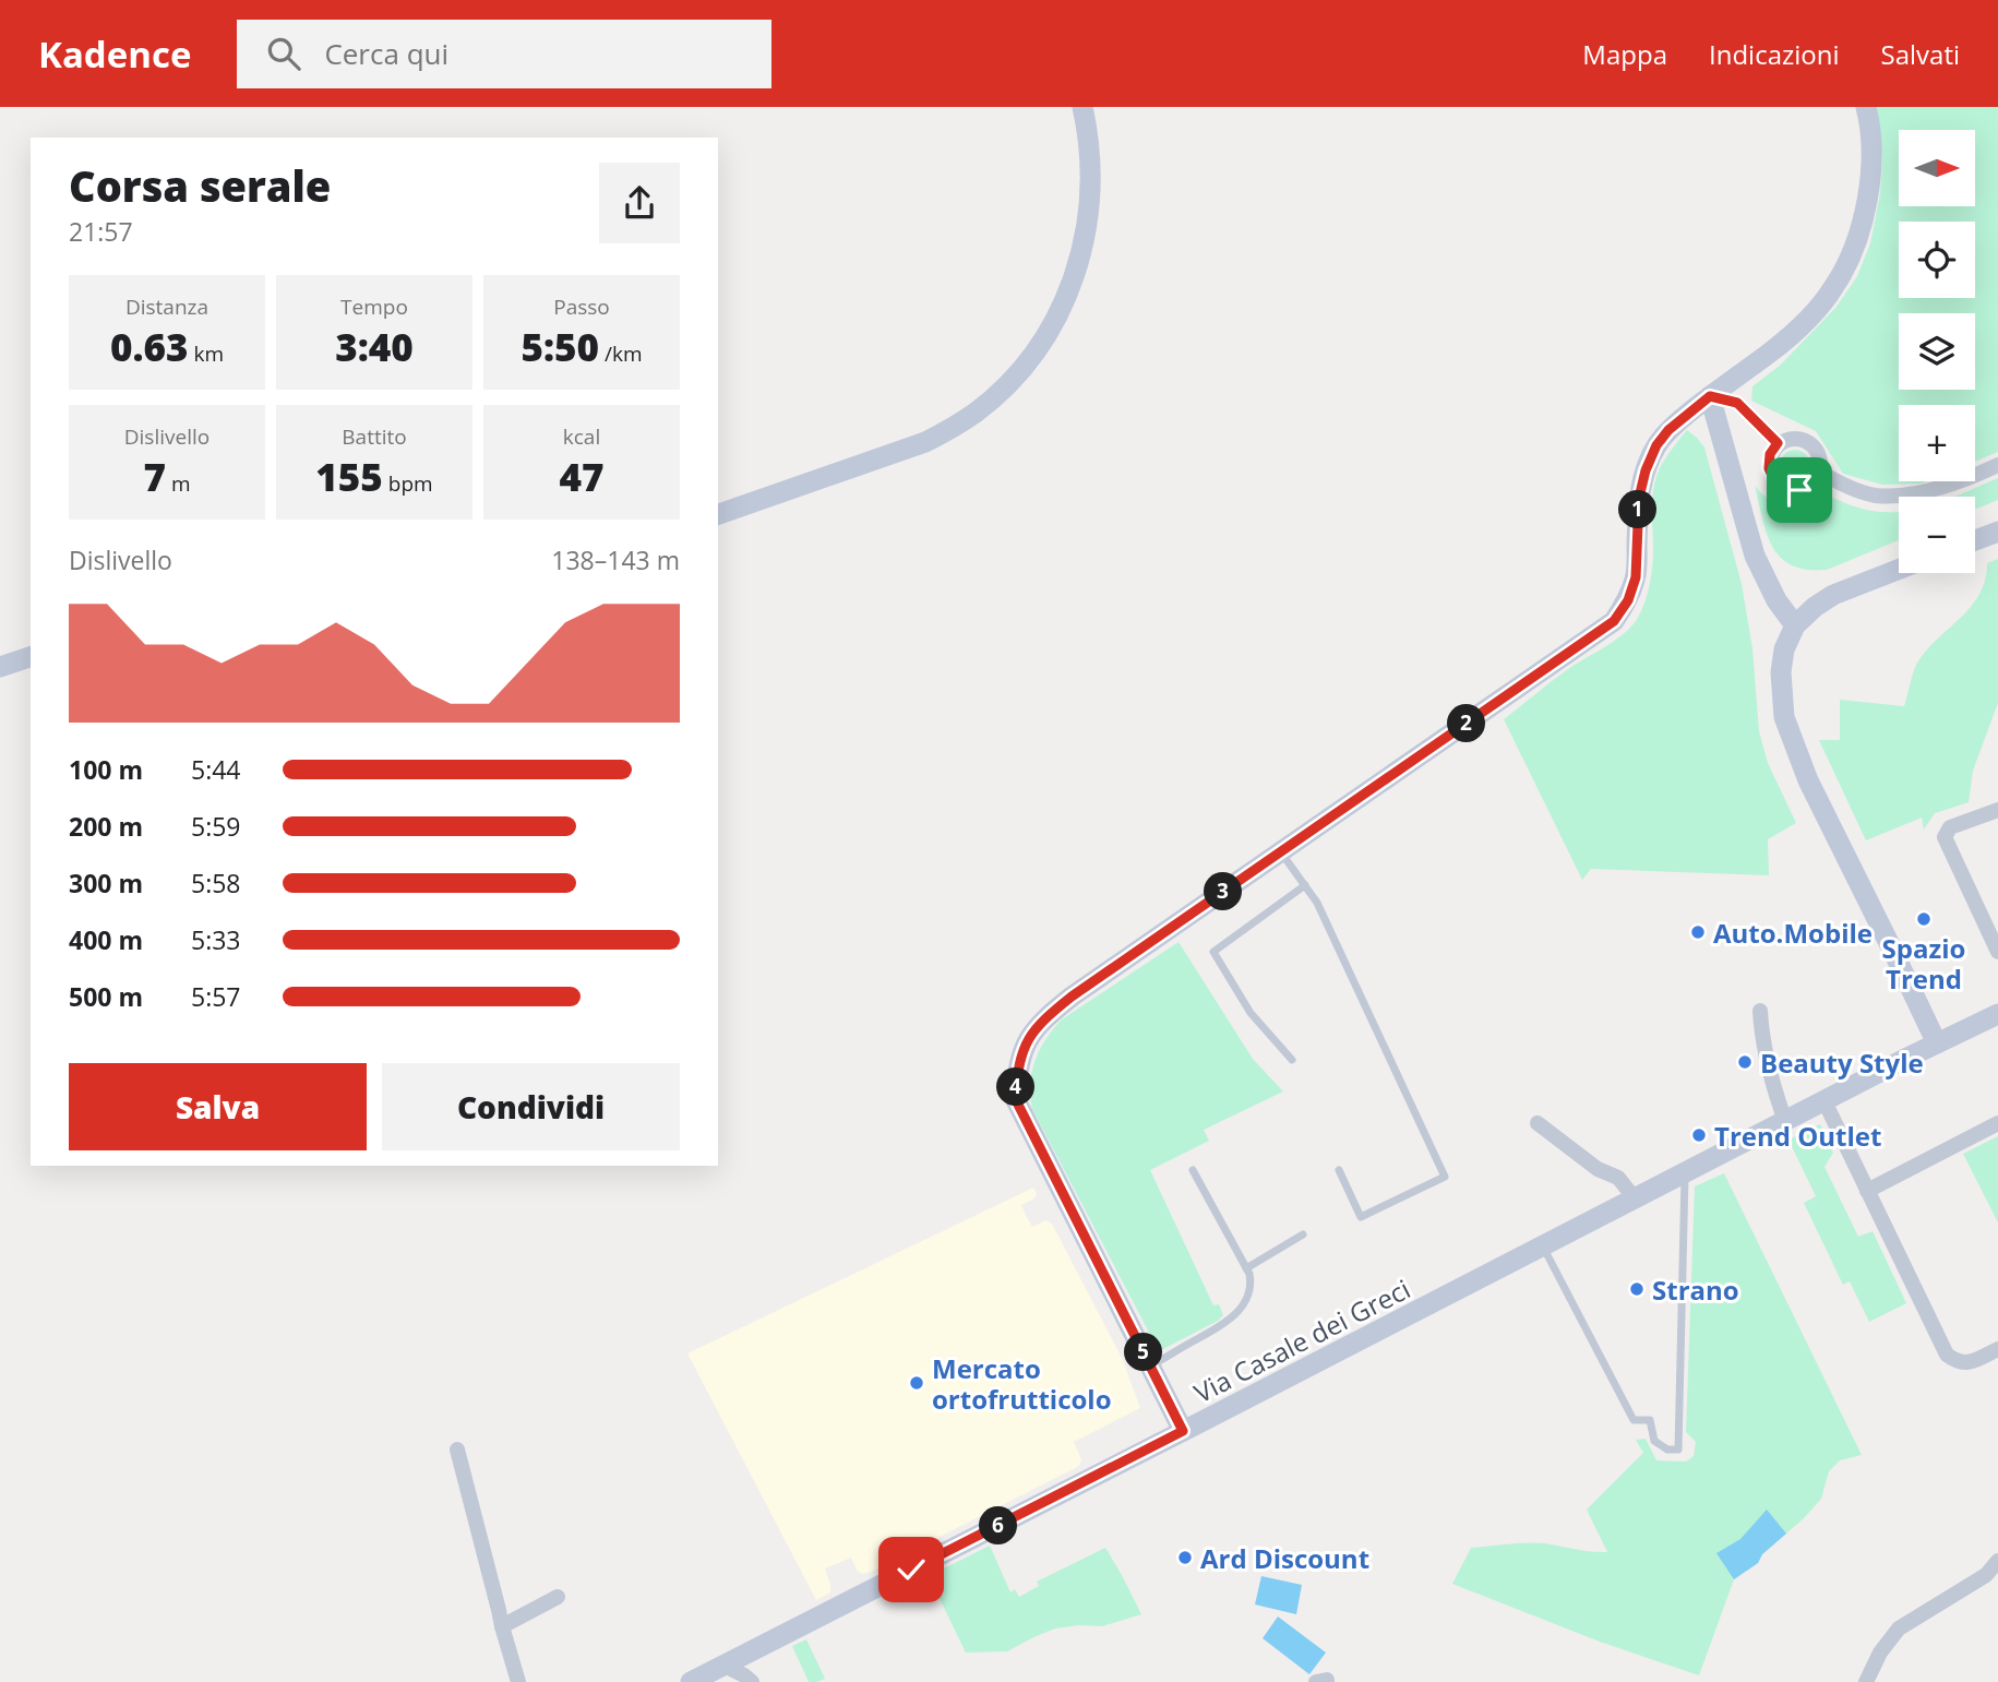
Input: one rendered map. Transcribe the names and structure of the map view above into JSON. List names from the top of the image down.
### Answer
{
  "streets": {
    "street": ["Via Casale dei Greci"]
  },
  "places": [
    "Spazio Trend",
    "Auto.Mobile",
    "Beauty Style",
    "Trend Outlet",
    "Strano",
    "Mercato ortofrutticolo",
    "Ard Discount"
  ],
  "north": "right",
  "page": {
    "header": "Kadence",
    "search": "Cerca qui",
    "nav": ["Mappa", "Indicazioni", "Salvati"],
    "map_buttons": ["+", "−"],
    "heading": ["Corsa serale", "21:57"],
    "stats": [
      ["Distanza", "0.63 km"],
      ["Tempo", "3:40"],
      ["Passo", "5:50 /km"],
      ["Dislivello", "7 m"],
      ["Battito", "155 bpm"],
      ["kcal", "47"]
    ],
    "pins": [
      "1",
      "2",
      "3",
      "4",
      "5",
      "6"
    ],
    "chart": ["Dislivello", "138–143 m"],
    "list": [
      {
        "name": "100 m",
        "note": "5:44"
      },
      {
        "name": "200 m",
        "note": "5:59"
      },
      {
        "name": "300 m",
        "note": "5:58"
      },
      {
        "name": "400 m",
        "note": "5:33"
      },
      {
        "name": "500 m",
        "note": "5:57"
      }
    ],
    "buttons": ["Salva", "Condividi"]
  }
}
